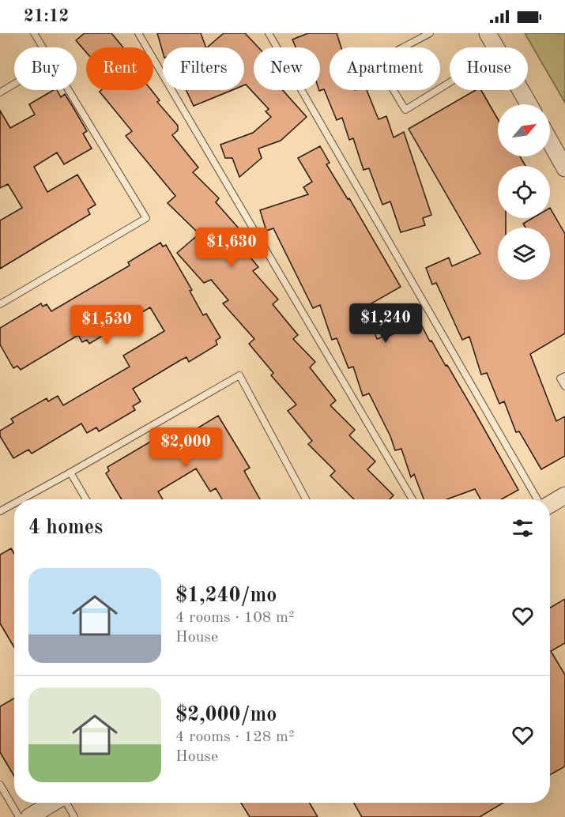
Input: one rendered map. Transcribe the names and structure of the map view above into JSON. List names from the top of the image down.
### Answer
{
  "north": "top right",
  "page": {
    "status": "21:12",
    "chip": [
      "Buy",
      "Rent",
      "Filters",
      "New",
      "Apartment",
      "House"
    ],
    "price": [
      "$1,630",
      "$1,240",
      "$1,530",
      "$2,000"
    ],
    "heading": "4 homes",
    "list": [
      {
        "name": "$1,240/mo",
        "note": "4 rooms · 108 m² · House"
      },
      {
        "name": "$2,000/mo",
        "note": "4 rooms · 128 m² · House"
      }
    ]
  }
}
